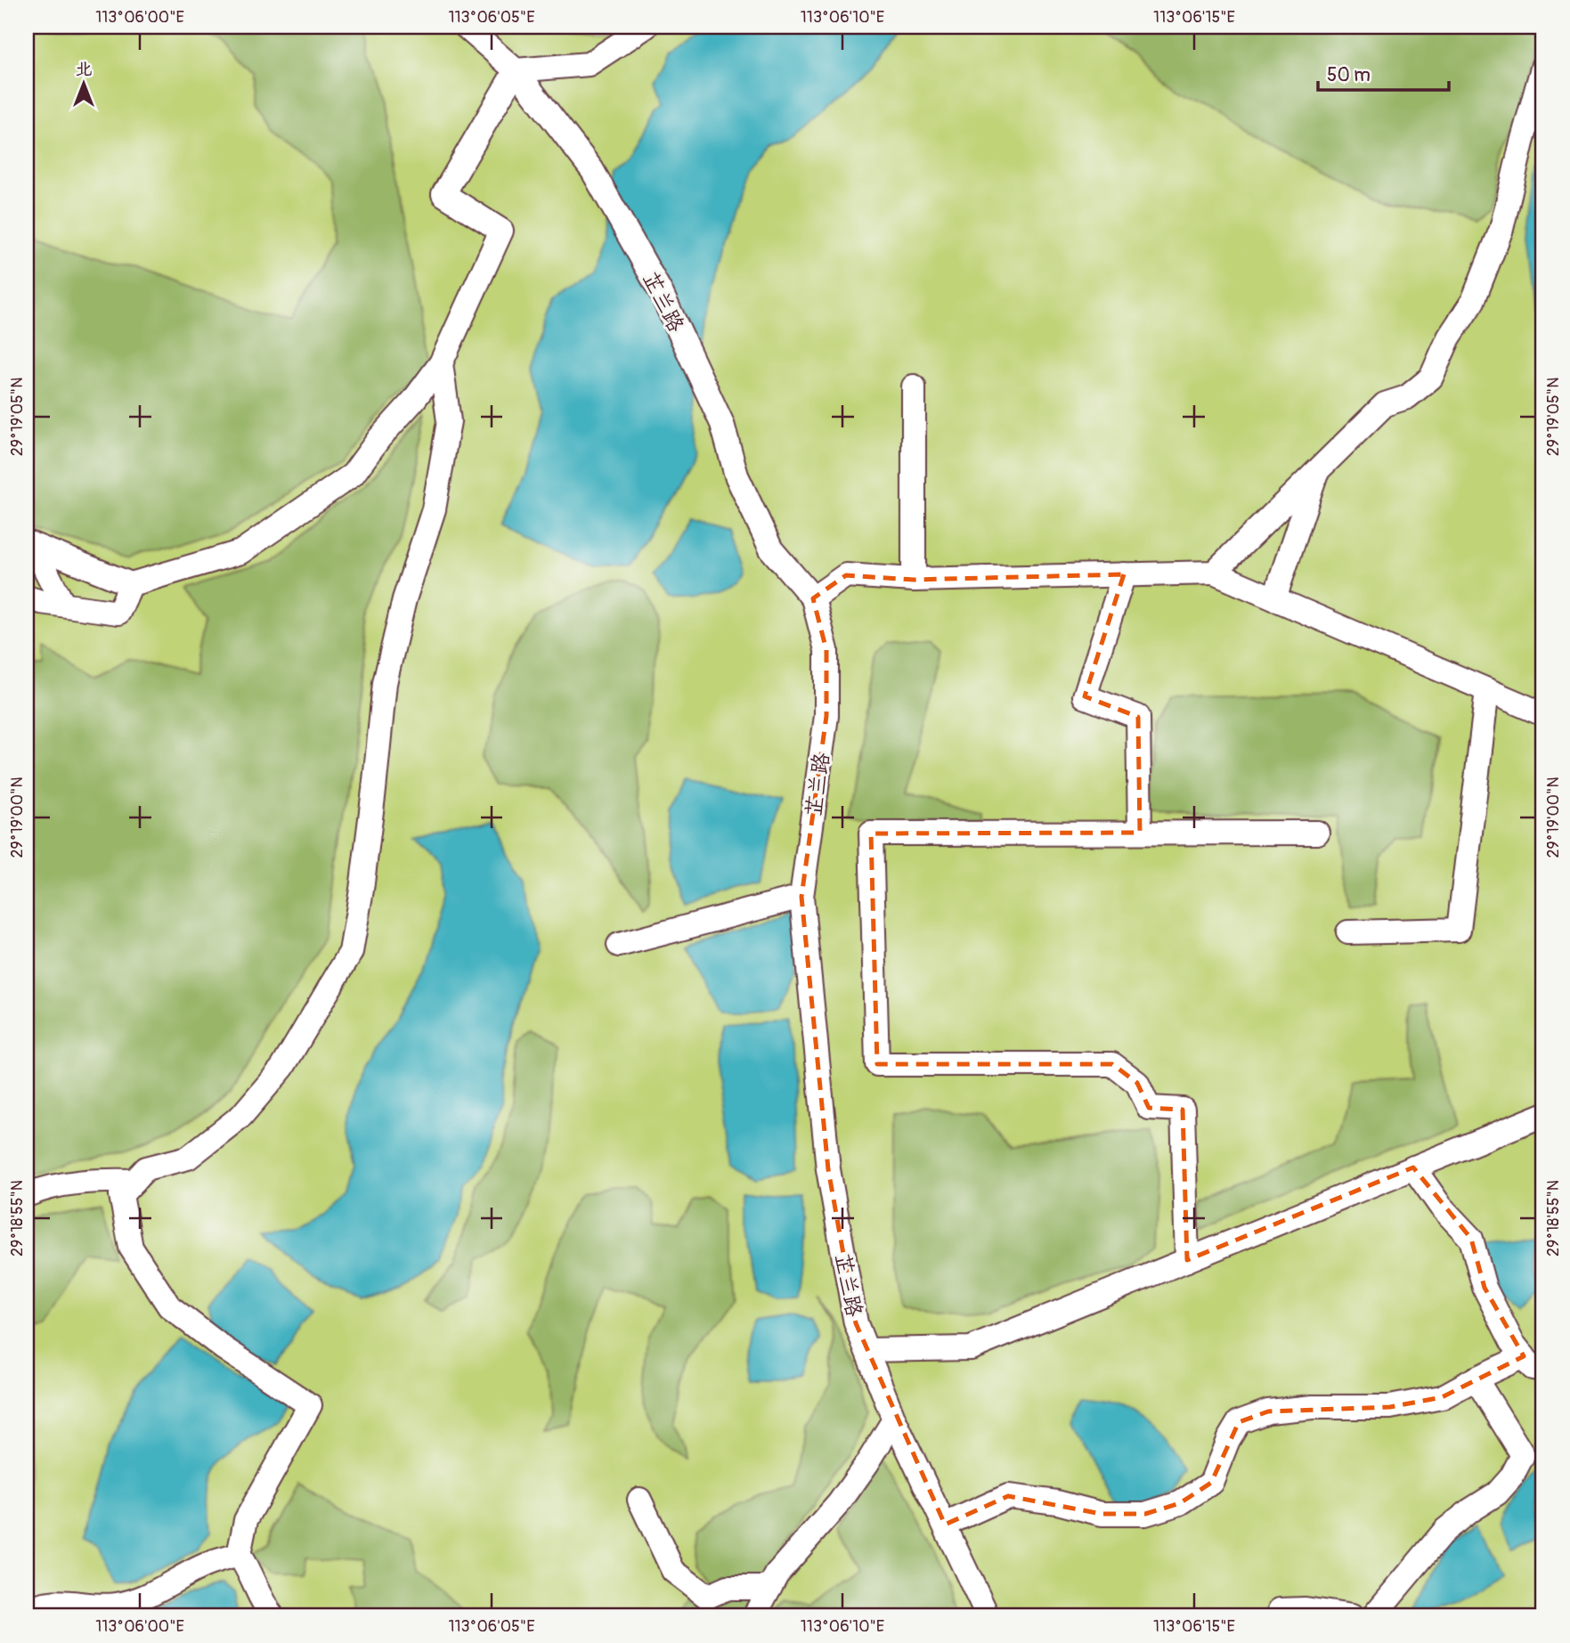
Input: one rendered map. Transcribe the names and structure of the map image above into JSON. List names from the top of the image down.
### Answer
{
  "streets": {
    "street": ["芷兰路"]
  },
  "scale_bar": "50 m",
  "north": "top",
  "coordinates": [
    "113°06'00\"E",
    "113°06'05\"E",
    "113°06'10\"E",
    "113°06'15\"E",
    "29°19'05\"N",
    "29°19'00\"N",
    "29°18'55\"N"
  ]
}
